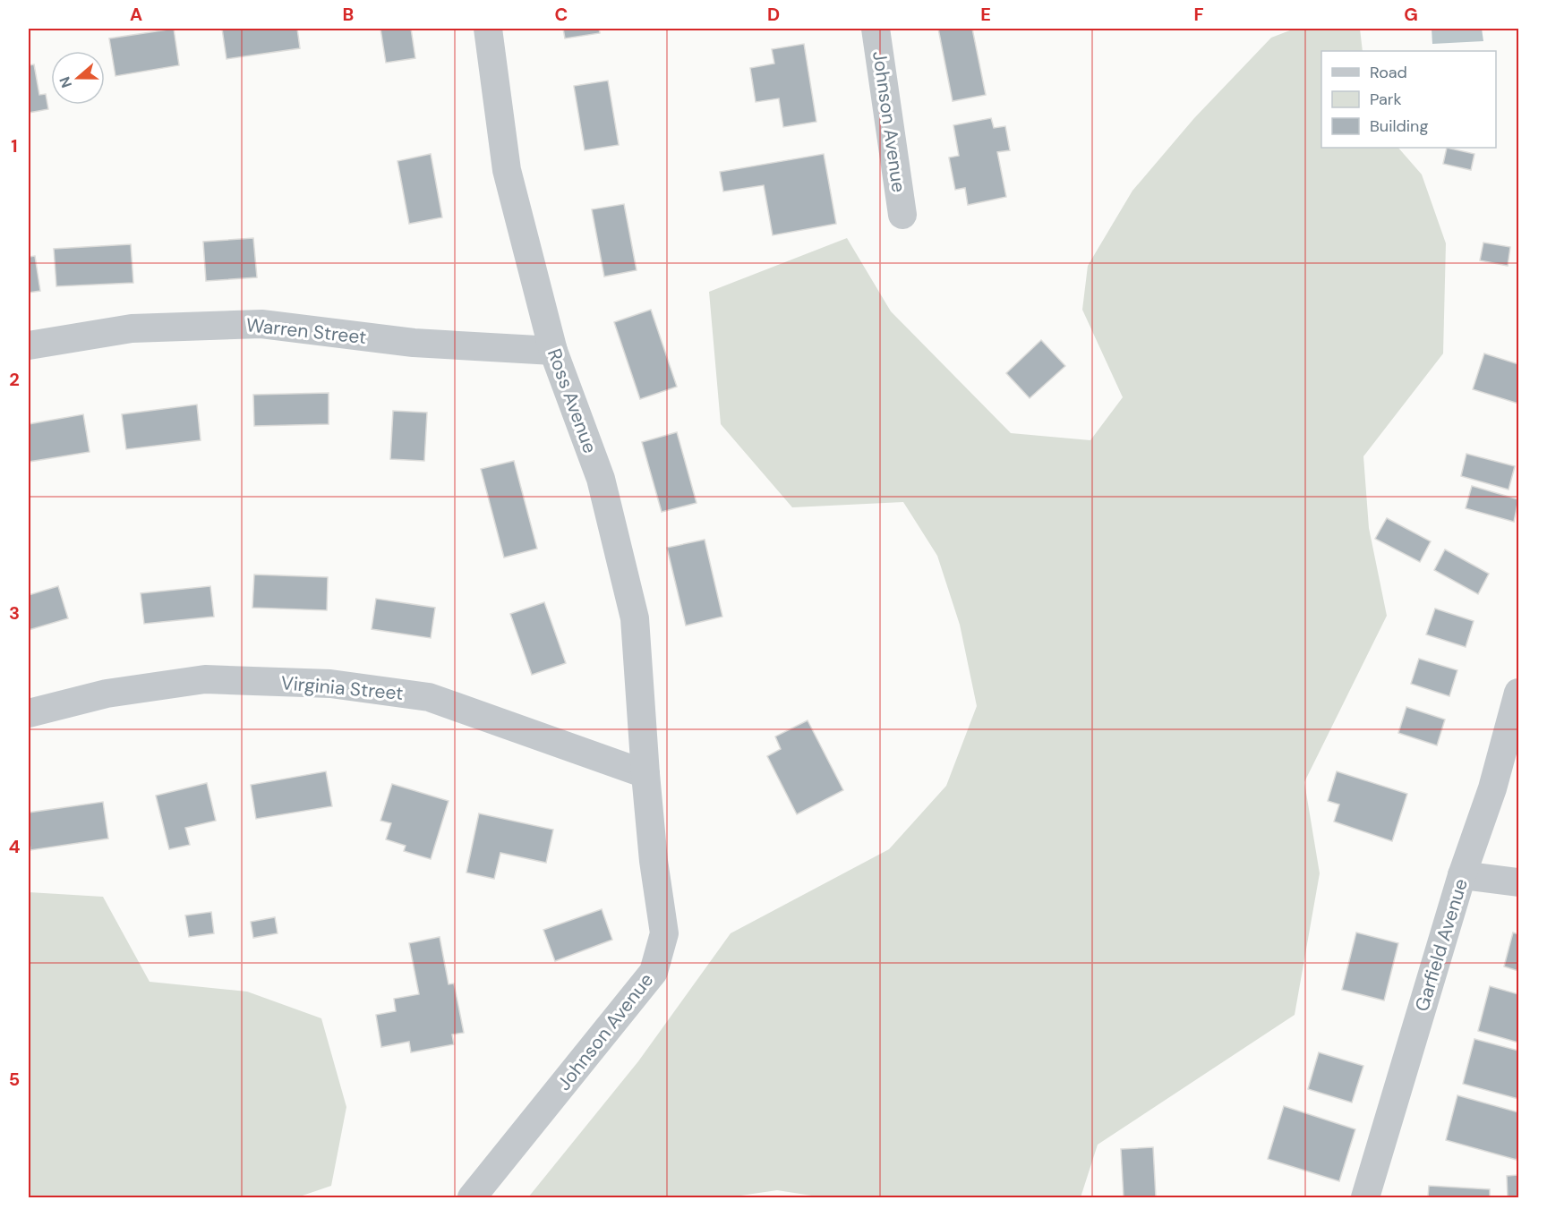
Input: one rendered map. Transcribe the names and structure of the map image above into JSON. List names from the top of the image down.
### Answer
{
  "streets": {
    "street": [
      "Johnson Avenue",
      "Warren Street",
      "Ross Avenue",
      "Virginia Street",
      "Garfield Avenue"
    ]
  },
  "crossings": [
    ["Johnson Avenue", "Ross Avenue"],
    ["Johnson Avenue", "Virginia Street"],
    ["Warren Street", "Ross Avenue"],
    ["Ross Avenue", "Virginia Street"]
  ],
  "legend": ["Road", "Park", "Building"],
  "north": "left",
  "grid": {
    "columns": [
      "A",
      "B",
      "C",
      "D",
      "E",
      "F",
      "G"
    ],
    "rows": [
      "1",
      "2",
      "3",
      "4",
      "5"
    ]
  }
}
